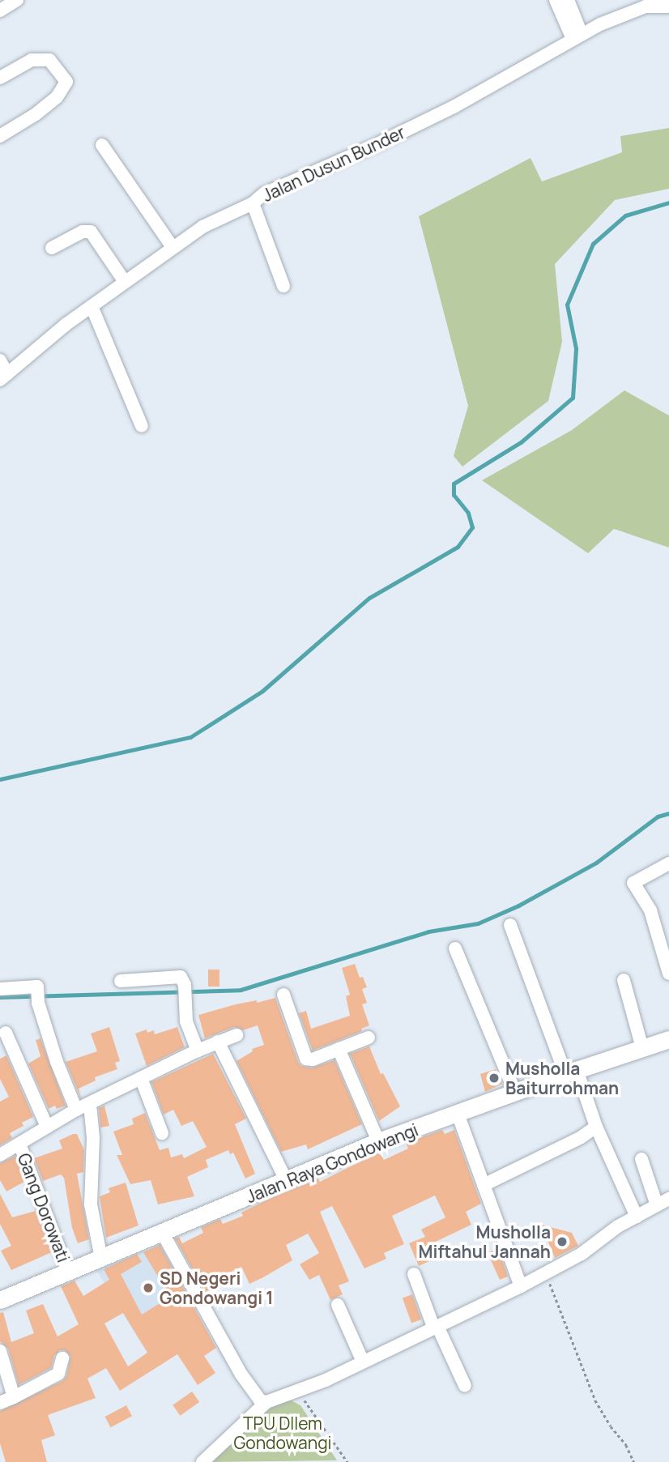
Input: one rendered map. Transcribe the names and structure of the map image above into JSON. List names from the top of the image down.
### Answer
{
  "streets": {
    "street": ["Jalan Dusun Bunder", "Jalan Raya Gondowangi", "Gang Dorowati"]
  },
  "crossings": [
    ["Jalan Raya Gondowangi", "Gang Dorowati"]
  ],
  "parks": ["TPU DIlem Gondowangi"],
  "places": ["Musholla Baiturrohman", "Musholla Miftahul Jannah", "SD Negeri Gondowangi 1"]
}
